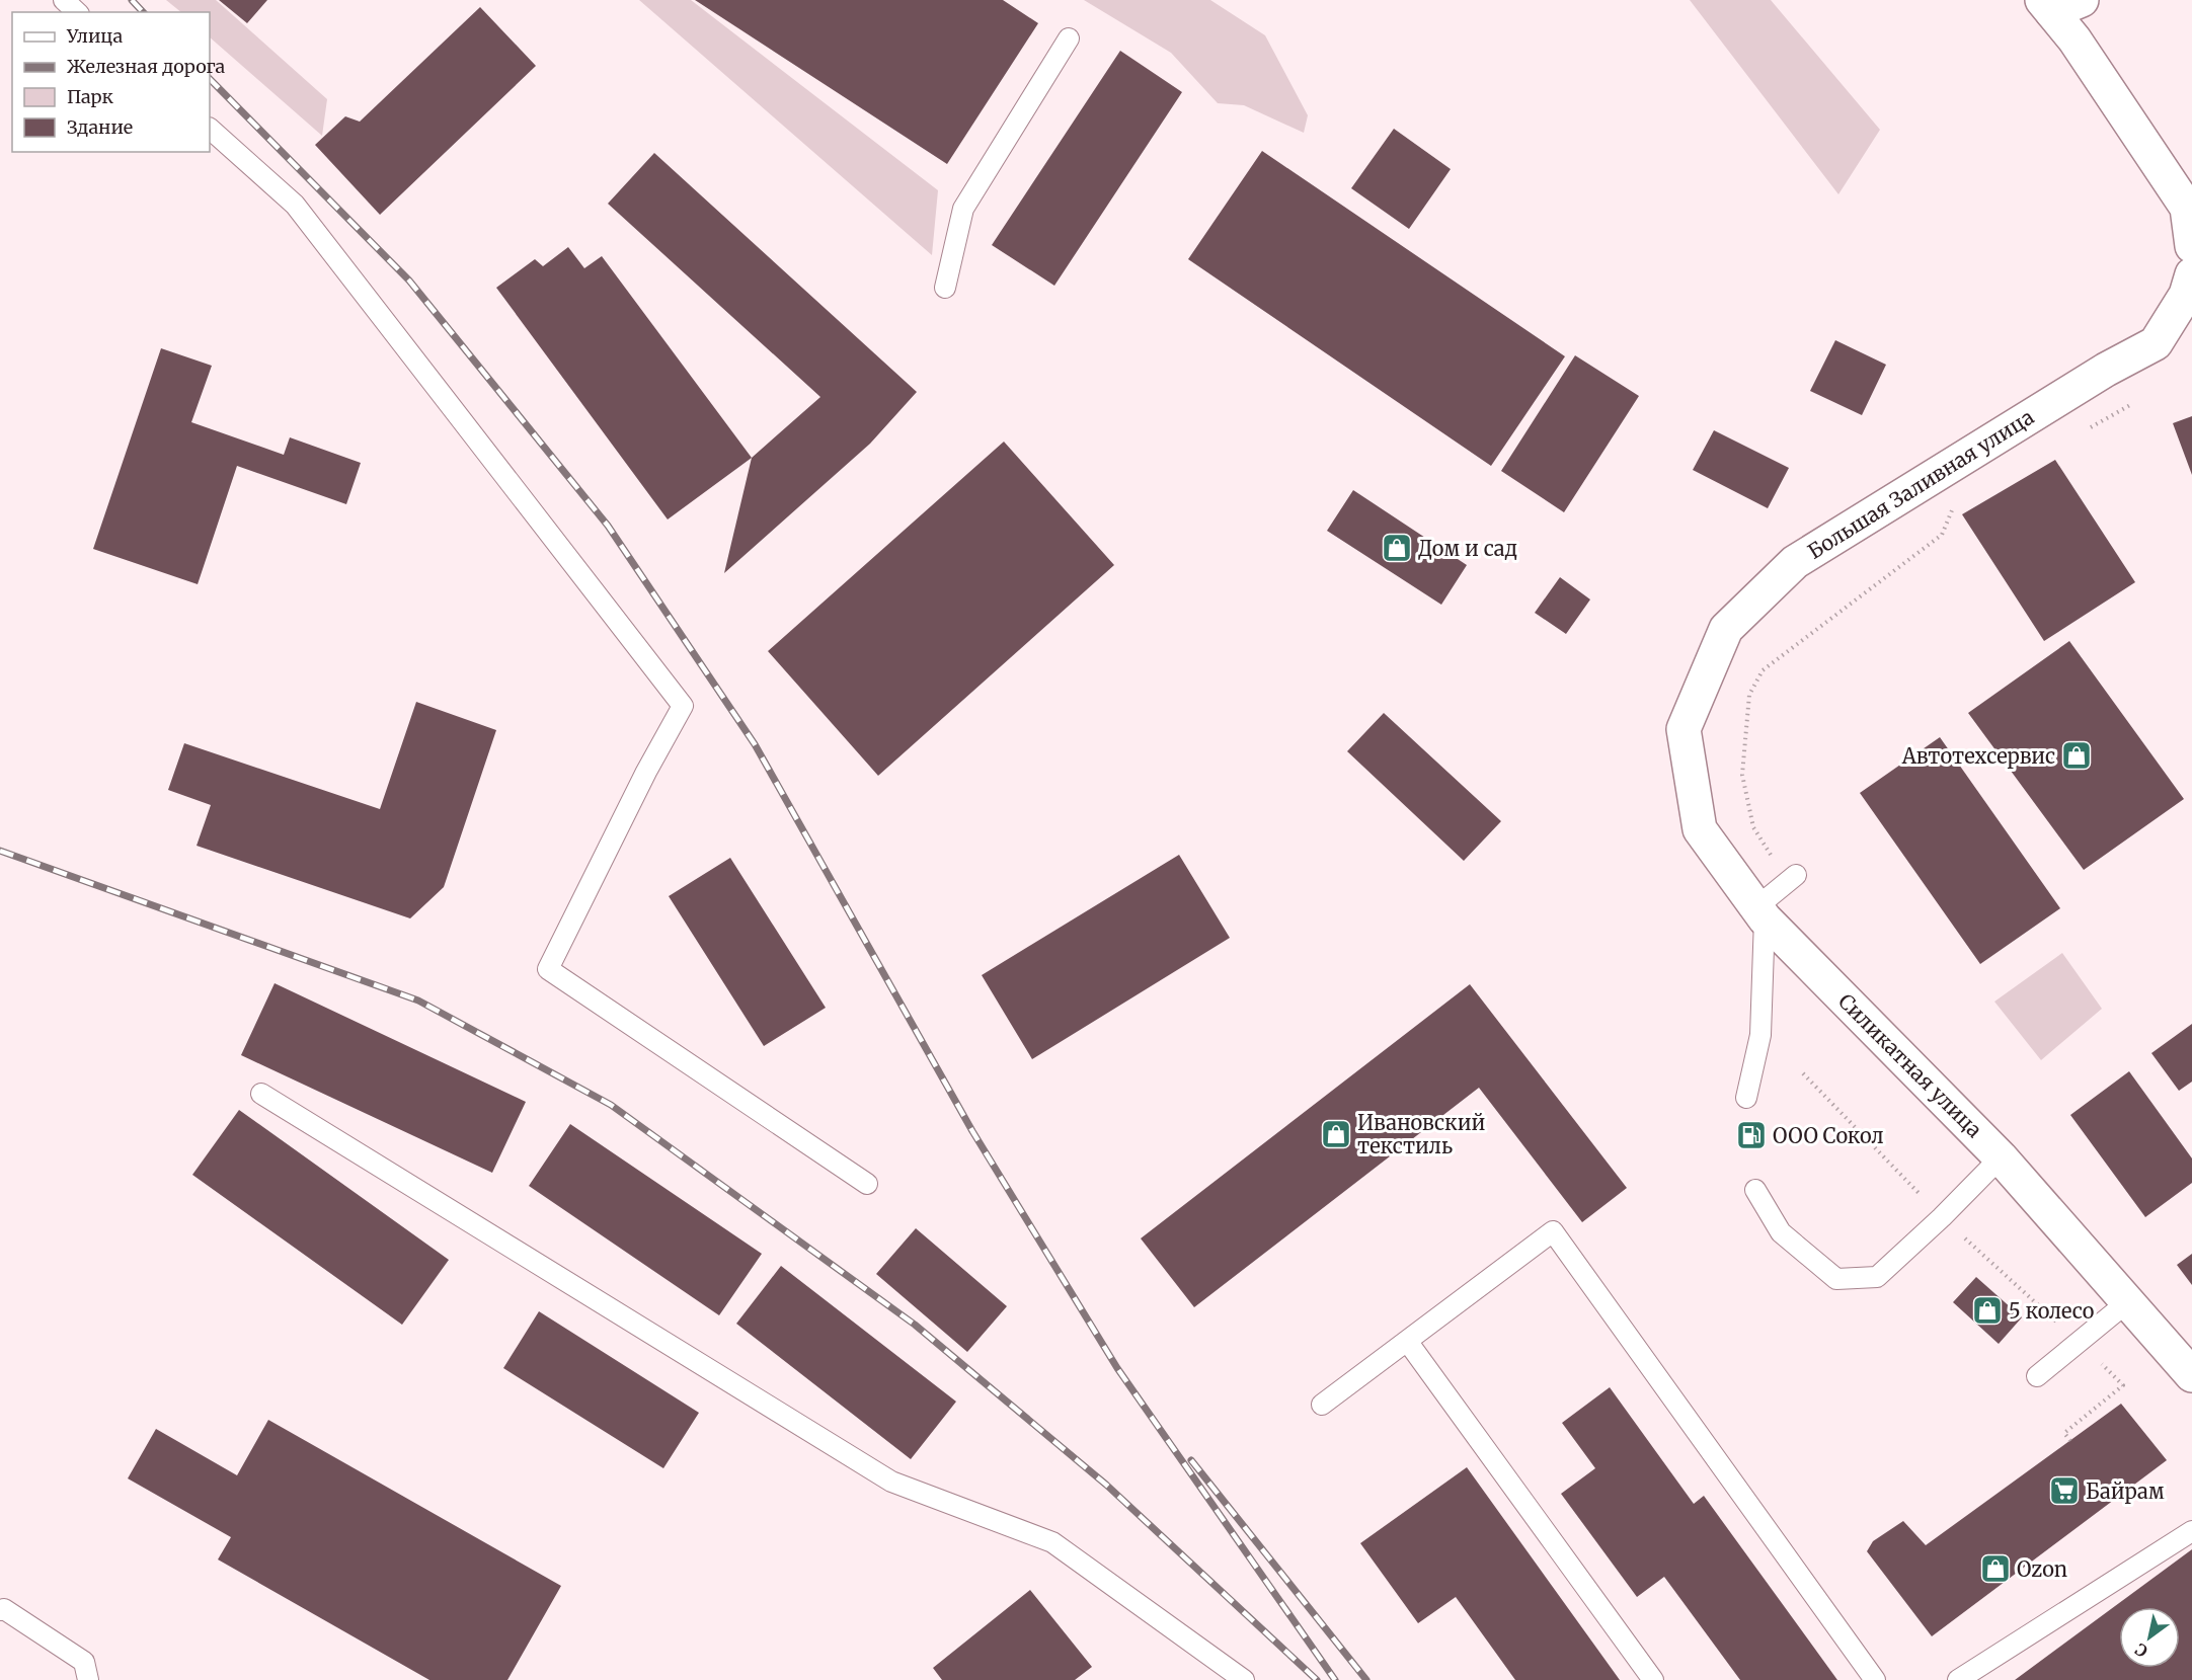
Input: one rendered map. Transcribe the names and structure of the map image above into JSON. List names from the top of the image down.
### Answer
{
  "streets": {
    "street": ["Большая Заливная улица", "Силикатная улица"]
  },
  "crossings": [
    ["Большая Заливная улица", "Силикатная улица"]
  ],
  "places": {
    "shop": [
      "Дом и сад",
      "Автотехсервис",
      "Ивановский текстиль",
      "5 колесо",
      "Ozon"
    ],
    "fuel station": ["ООО Сокол"],
    "supermarket": ["Байрам"]
  },
  "legend": [
    "Улица",
    "Железная дорога",
    "Парк",
    "Здание"
  ],
  "north": "bottom left"
}
